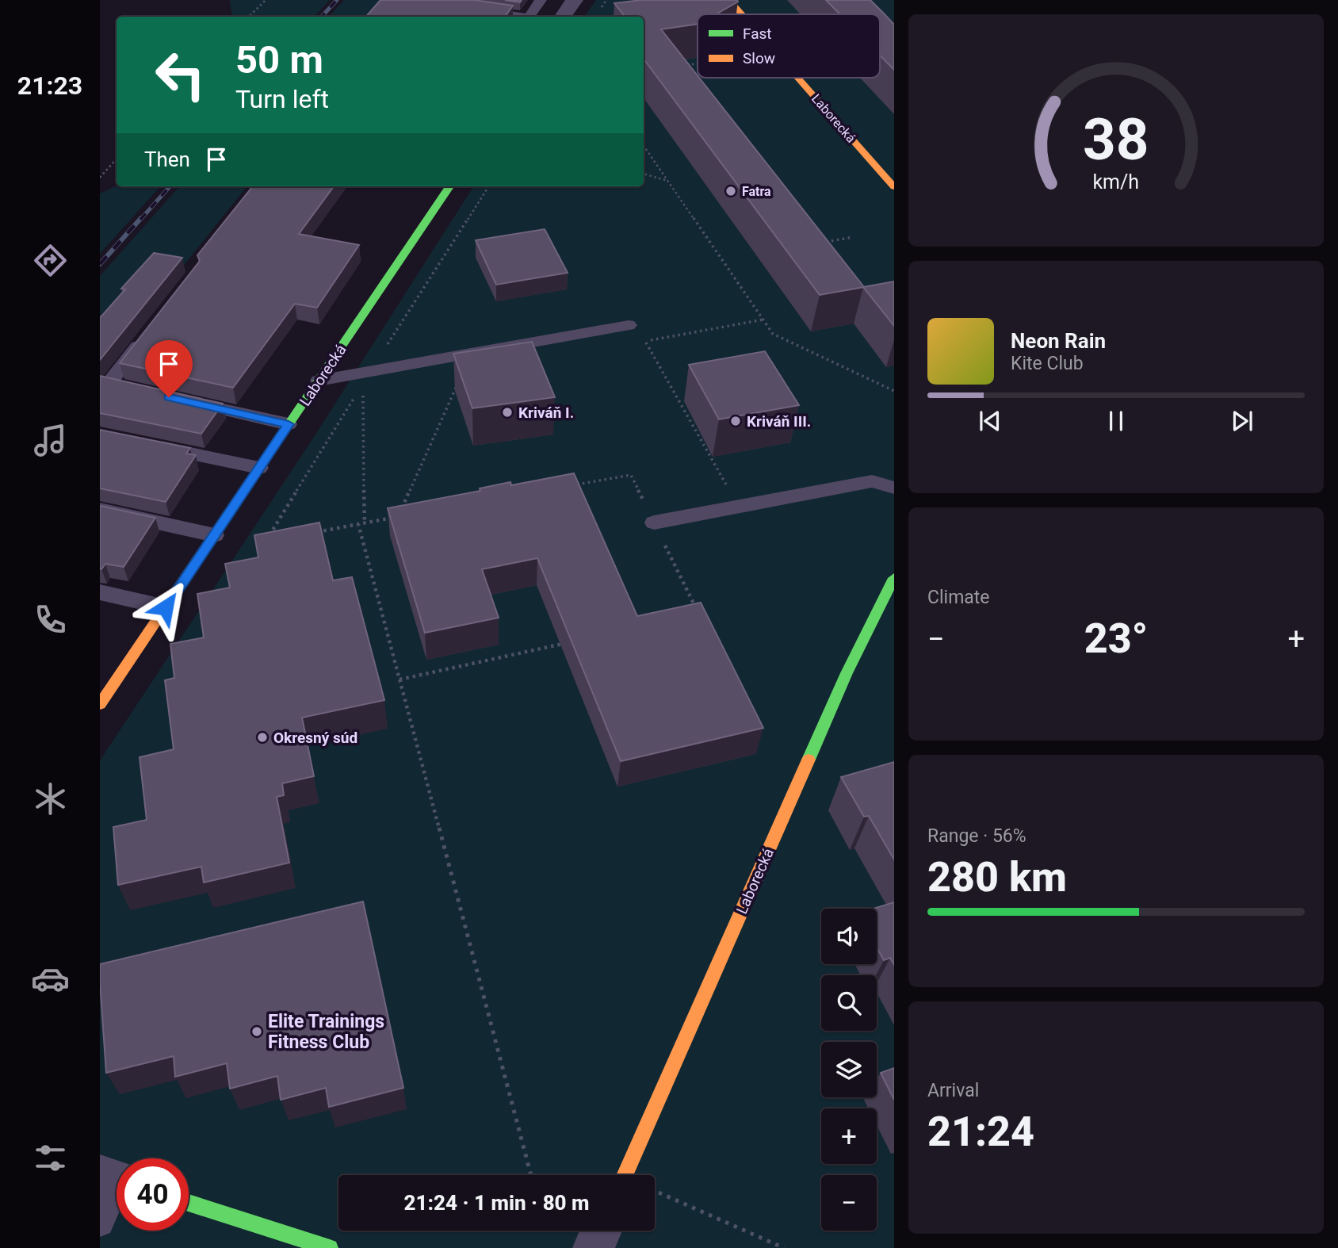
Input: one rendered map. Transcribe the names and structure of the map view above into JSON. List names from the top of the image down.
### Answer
{
  "streets": {
    "street": ["Laborecká"]
  },
  "places": [
    "Fatra",
    "Kriváň I.",
    "Kriváň III.",
    "Okresný súd",
    "Elite Trainings Fitness Club"
  ],
  "legend": ["Fast", "Slow"],
  "page": {
    "tabs": "21:23",
    "turn": ["50 m", "Turn left"],
    "then": "Then",
    "song": ["Neon Rain", "Kite Club"],
    "tile": [
      "Climate",
      ["Range · 56%", "280 km"],
      ["Arrival", "21:24"]
    ],
    "heat": ["−", "23°", "+"],
    "map_buttons": ["+", "−"],
    "limit": "40",
    "trip": "21:24 · 1 min · 80 m",
    "gauge": ["38", "km/h"]
  }
}
